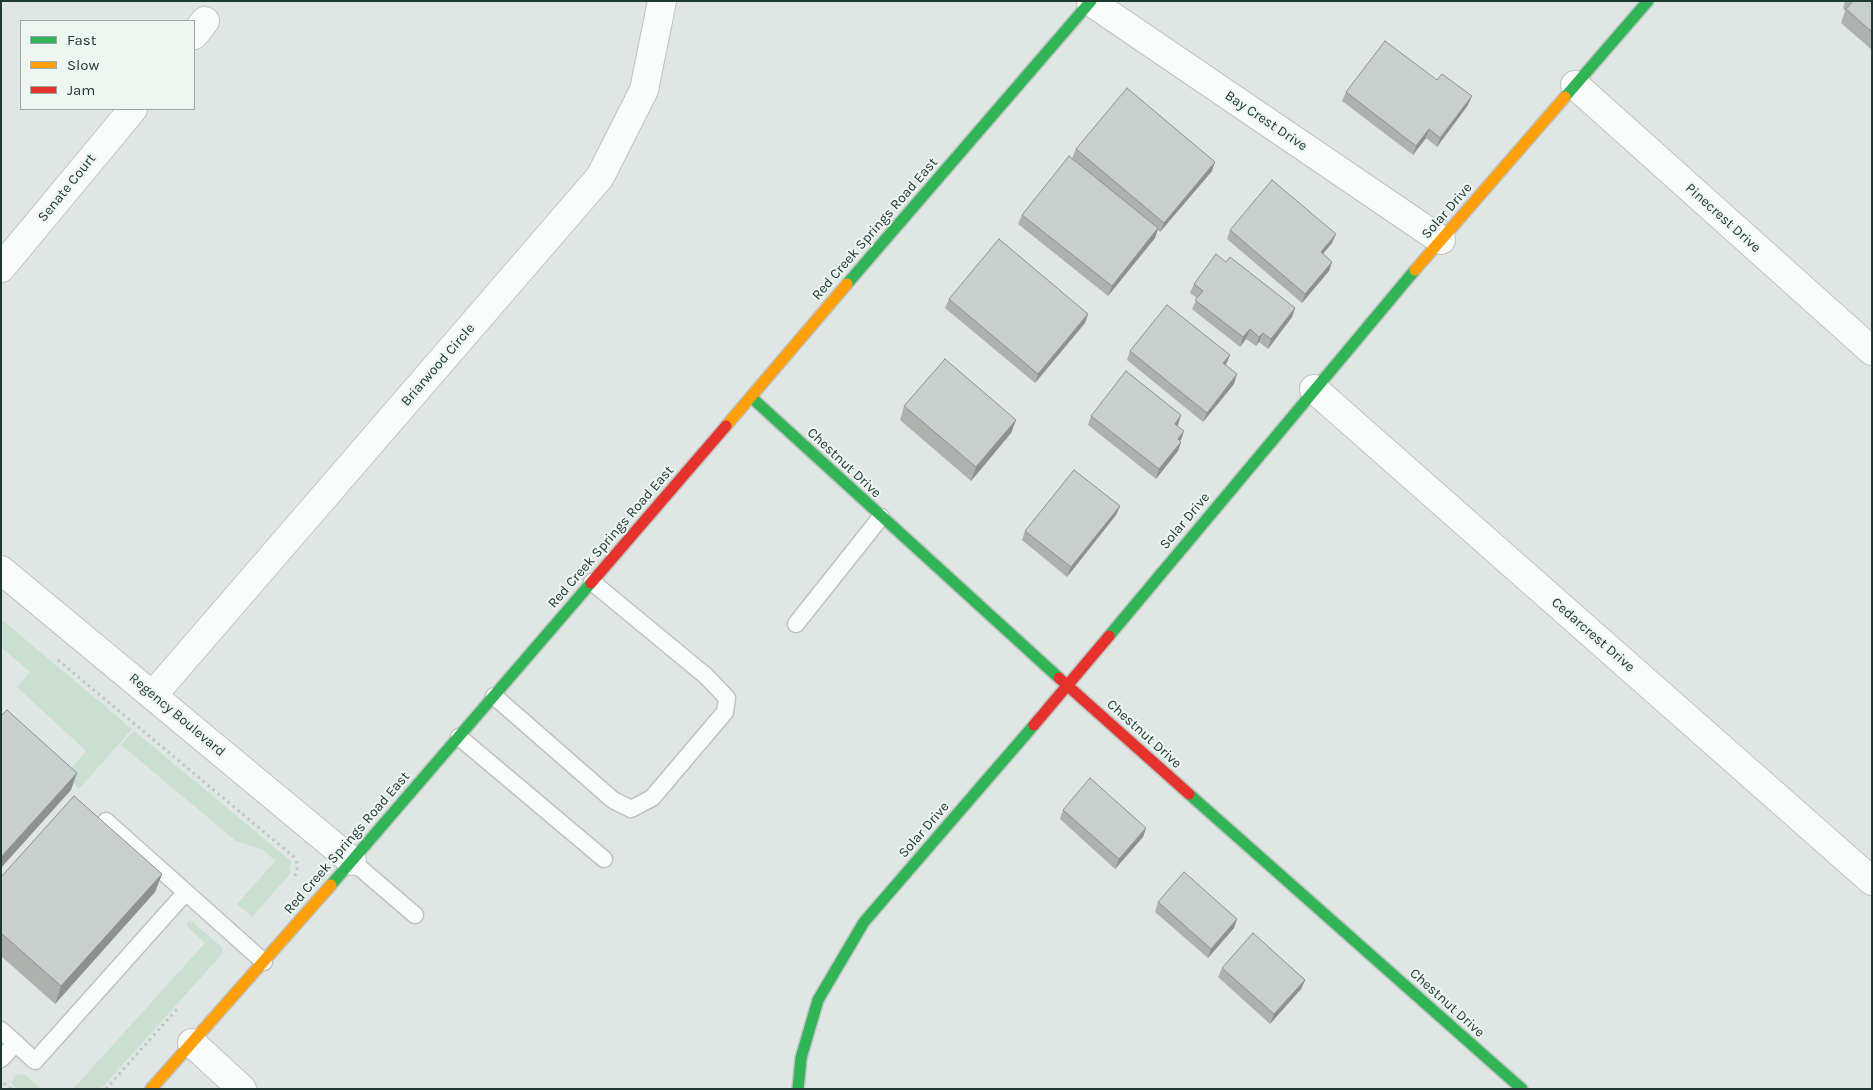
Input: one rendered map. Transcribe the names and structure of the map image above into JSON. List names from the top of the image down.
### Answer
{
  "streets": {
    "street": [
      "Bay Crest Drive",
      "Senate Court",
      "Solar Drive",
      "Pinecrest Drive",
      "Red Creek Springs Road East",
      "Briarwood Circle",
      "Chestnut Drive",
      "Cedarcrest Drive",
      "Regency Boulevard"
    ]
  },
  "crossings": [
    ["Bay Crest Drive", "Solar Drive"],
    ["Bay Crest Drive", "Red Creek Springs Road East"],
    ["Solar Drive", "Pinecrest Drive"],
    ["Solar Drive", "Chestnut Drive"],
    ["Solar Drive", "Cedarcrest Drive"],
    ["Red Creek Springs Road East", "Chestnut Drive"],
    ["Red Creek Springs Road East", "Regency Boulevard"],
    ["Briarwood Circle", "Regency Boulevard"]
  ],
  "legend": ["Fast", "Slow", "Jam"]
}
